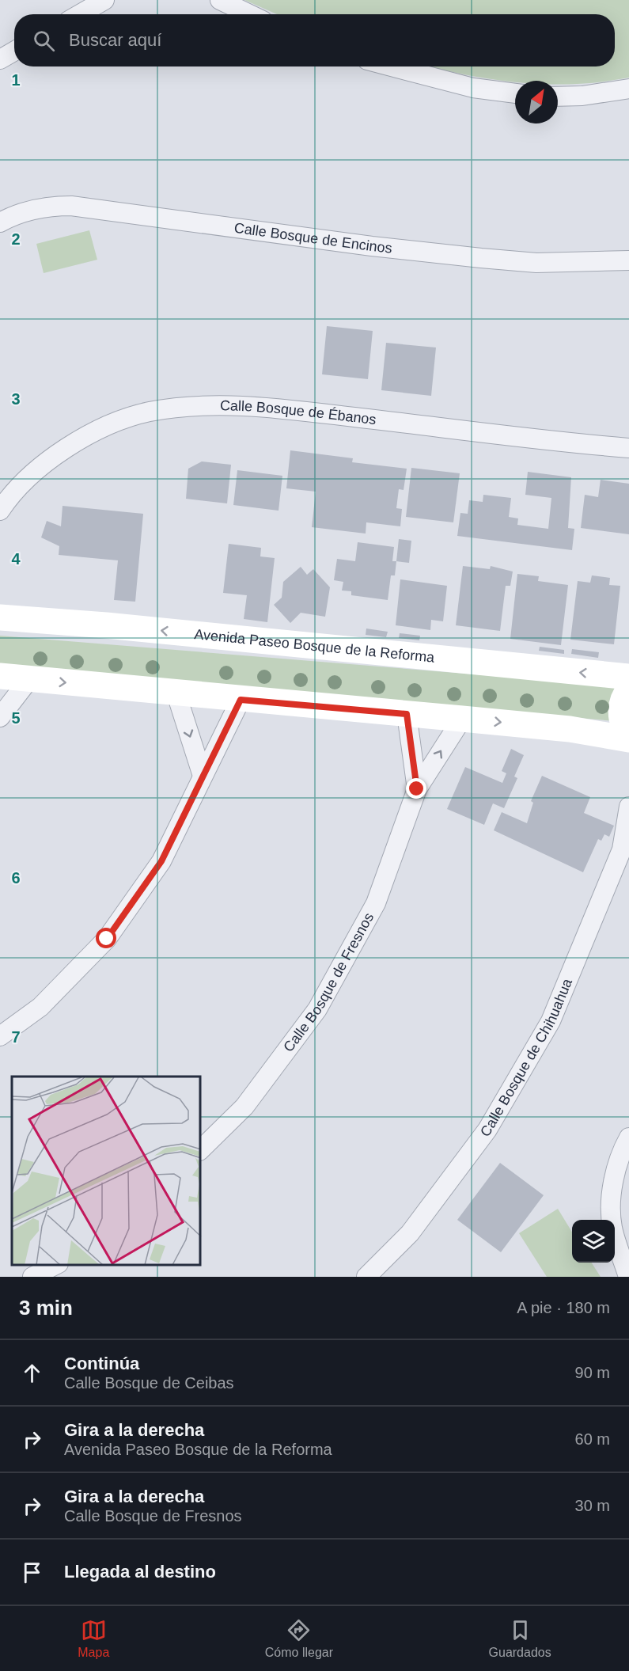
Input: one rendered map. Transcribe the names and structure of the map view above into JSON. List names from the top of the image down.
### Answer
{
  "streets": {
    "main road": ["Avenida Paseo Bosque de la Reforma"],
    "street": [
      "Calle Bosque de Encinos",
      "Calle Bosque de Ébanos",
      "Calle Bosque de Fresnos",
      "Calle Bosque de Chihuahua"
    ]
  },
  "north": "top right",
  "page": {
    "search": "Buscar aquí",
    "heading": ["3 min", "A pie · 180 m"],
    "list": [
      ["Continúa", "Calle Bosque de Ceibas", "90 m"],
      ["Gira a la derecha", "Avenida Paseo Bosque de la Reforma", "60 m"],
      ["Gira a la derecha", "Calle Bosque de Fresnos", "30 m"],
      "Llegada al destino"
    ],
    "nav": ["Mapa", "Cómo llegar", "Guardados"]
  },
  "grid": {
    "rows": [
      "1",
      "2",
      "3",
      "4",
      "5",
      "6",
      "7"
    ]
  }
}
